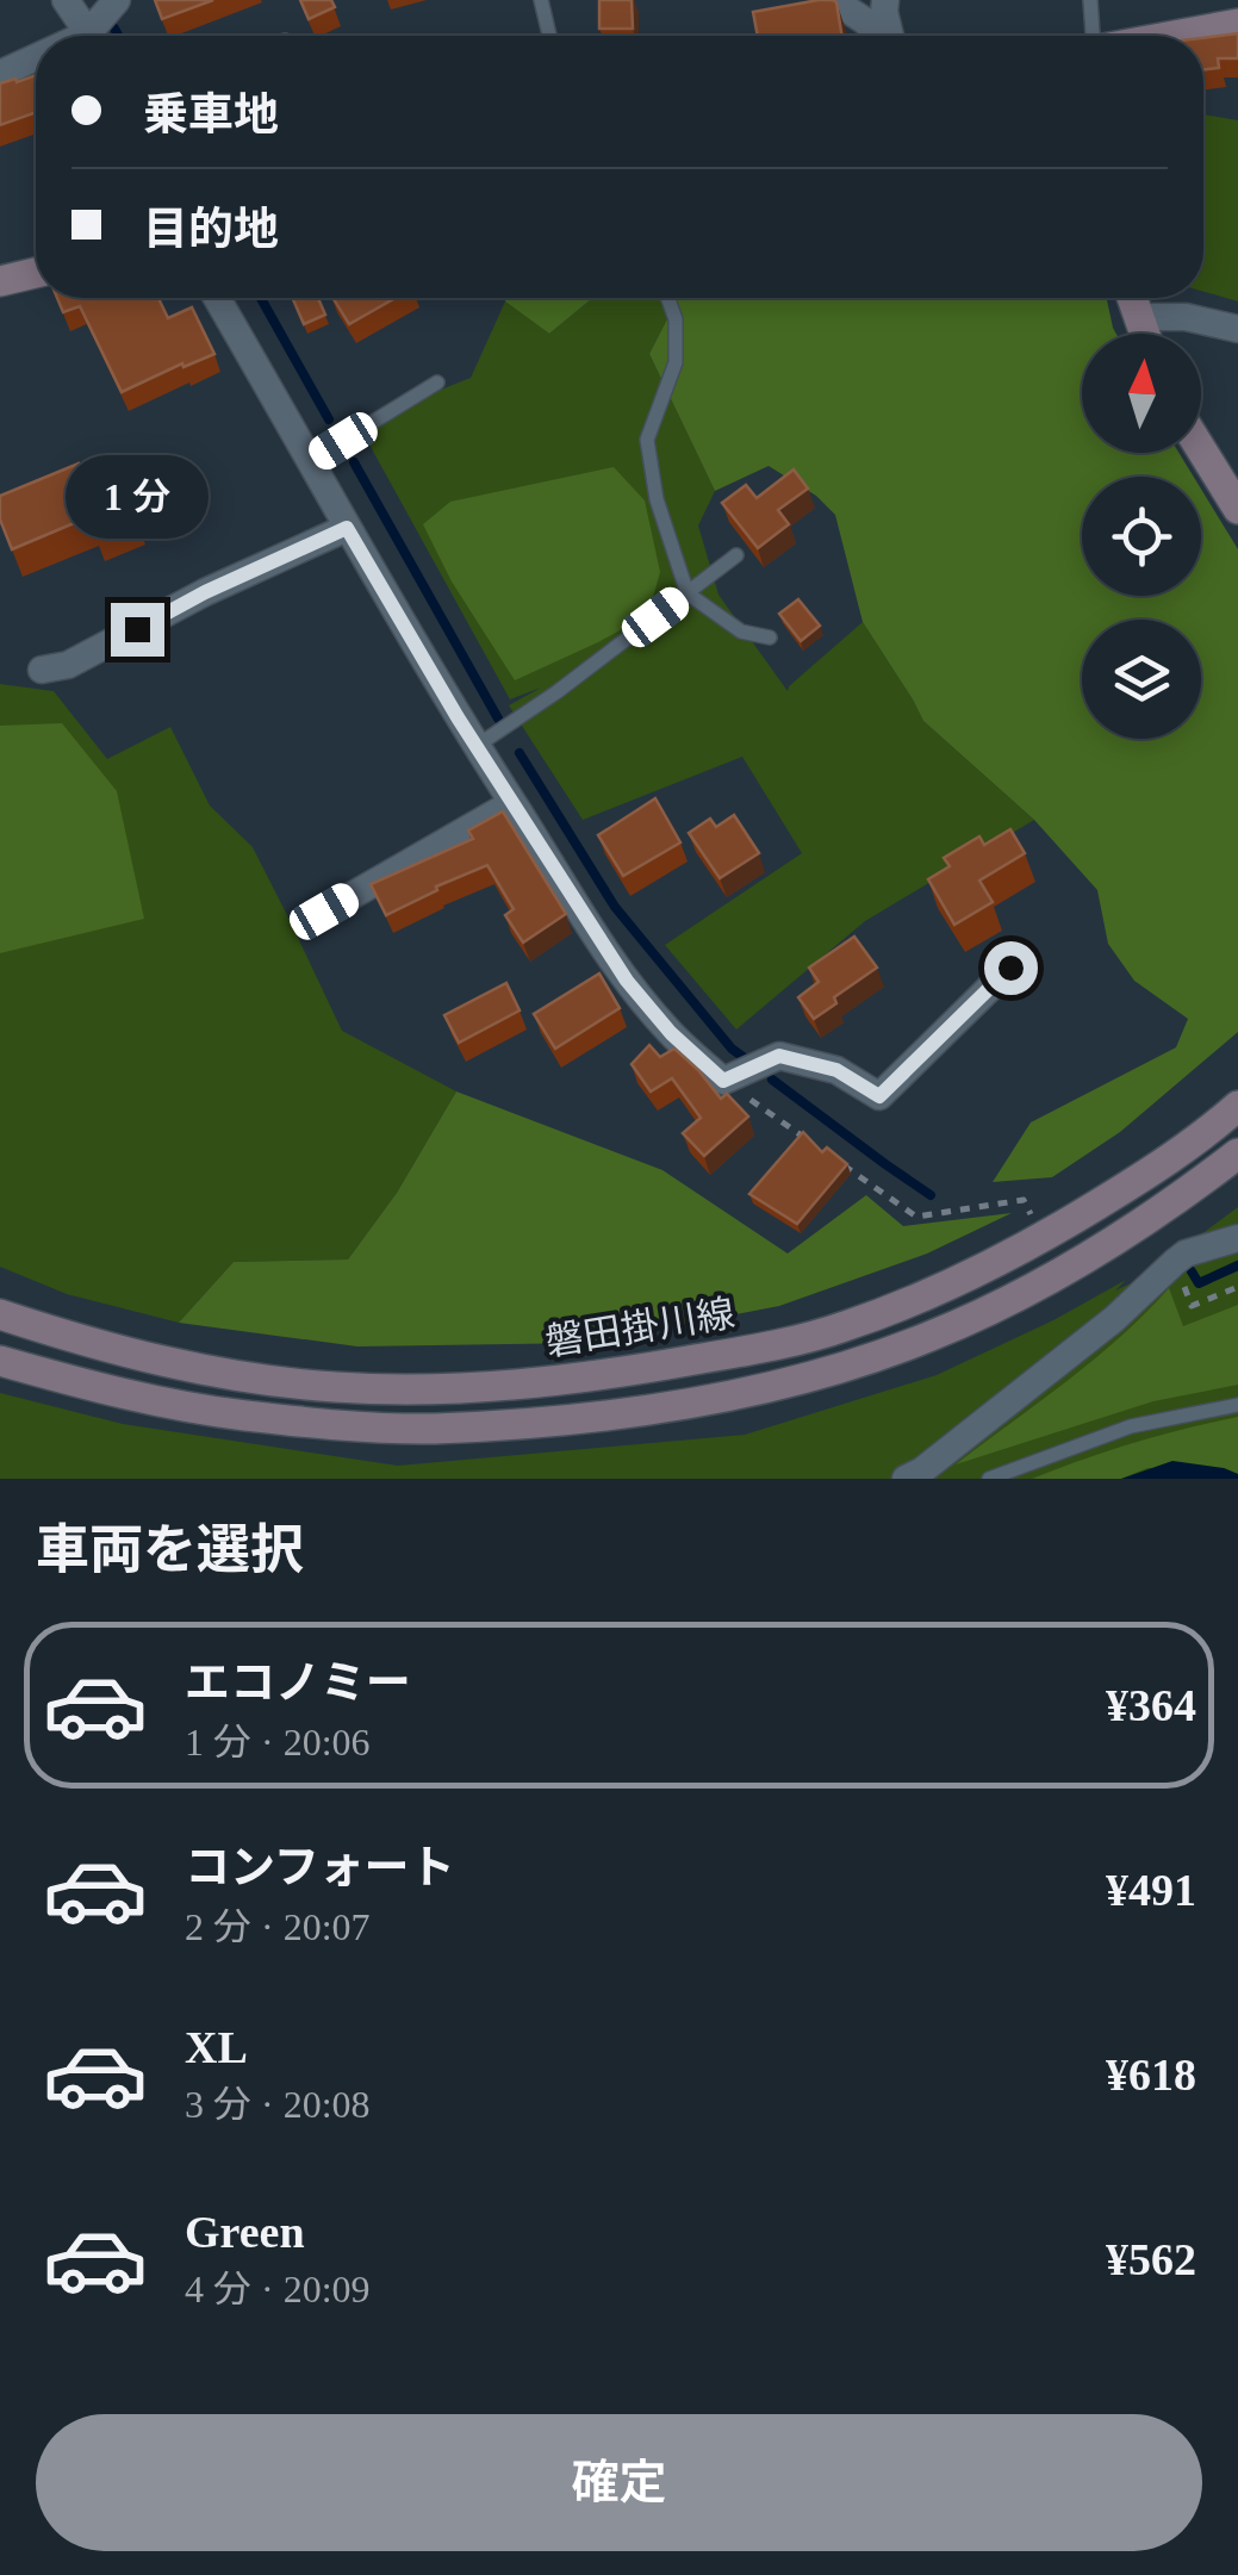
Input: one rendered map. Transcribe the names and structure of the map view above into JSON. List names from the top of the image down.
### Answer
{
  "streets": {
    "main road": ["磐田掛川線"]
  },
  "north": "top",
  "page": {
    "banner": ["乗車地", "目的地"],
    "bubble": "1 分",
    "heading": "車両を選択",
    "list": [
      {
        "name": "エコノミー",
        "note": "1 分 · 20:06",
        "value": "¥364"
      },
      {
        "name": "コンフォート",
        "note": "2 分 · 20:07",
        "value": "¥491"
      },
      {
        "name": "XL",
        "note": "3 分 · 20:08",
        "value": "¥618"
      },
      {
        "name": "Green",
        "note": "4 分 · 20:09",
        "value": "¥562"
      }
    ],
    "buttons": "確定"
  }
}
